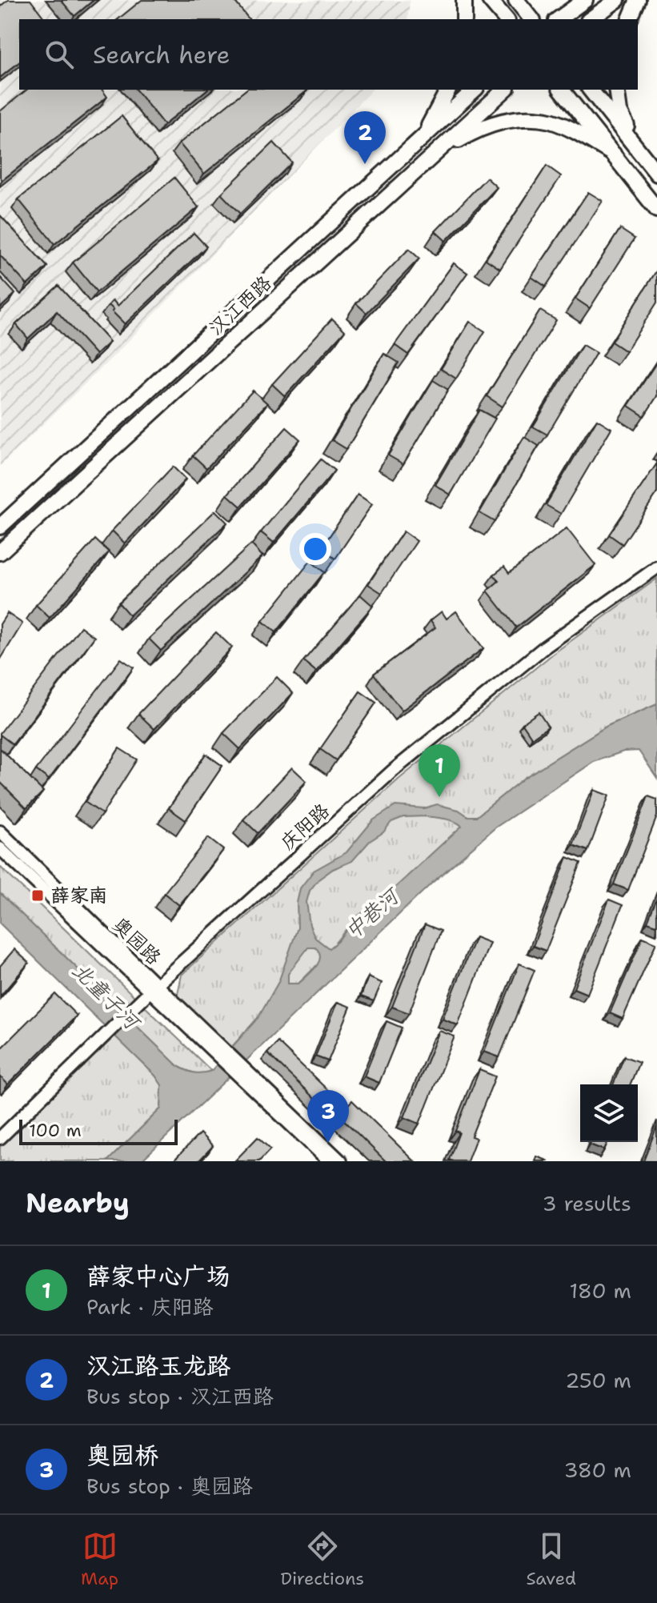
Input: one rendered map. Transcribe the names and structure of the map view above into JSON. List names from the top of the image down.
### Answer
{
  "streets": {
    "main road": ["汉江西路"],
    "street": ["庆阳路", "奥园路"]
  },
  "crossings": [
    ["庆阳路", "奥园路"]
  ],
  "water": ["中巷河", "北童子河"],
  "places": {
    "transit": ["薛家南"]
  },
  "scale_bar": "100 m",
  "page": {
    "search": "Search here",
    "pins": ["2", "1", "3"],
    "scale": "100 m",
    "heading": ["Nearby", "3 results"],
    "list": [
      {
        "mark": "1",
        "name": "薛家中心广场",
        "note": "Park · 庆阳路",
        "value": "180 m"
      },
      {
        "mark": "2",
        "name": "汉江路玉龙路",
        "note": "Bus stop · 汉江西路",
        "value": "250 m"
      },
      {
        "mark": "3",
        "name": "奥园桥",
        "note": "Bus stop · 奥园路",
        "value": "380 m"
      }
    ],
    "nav": ["Map", "Directions", "Saved"]
  }
}
